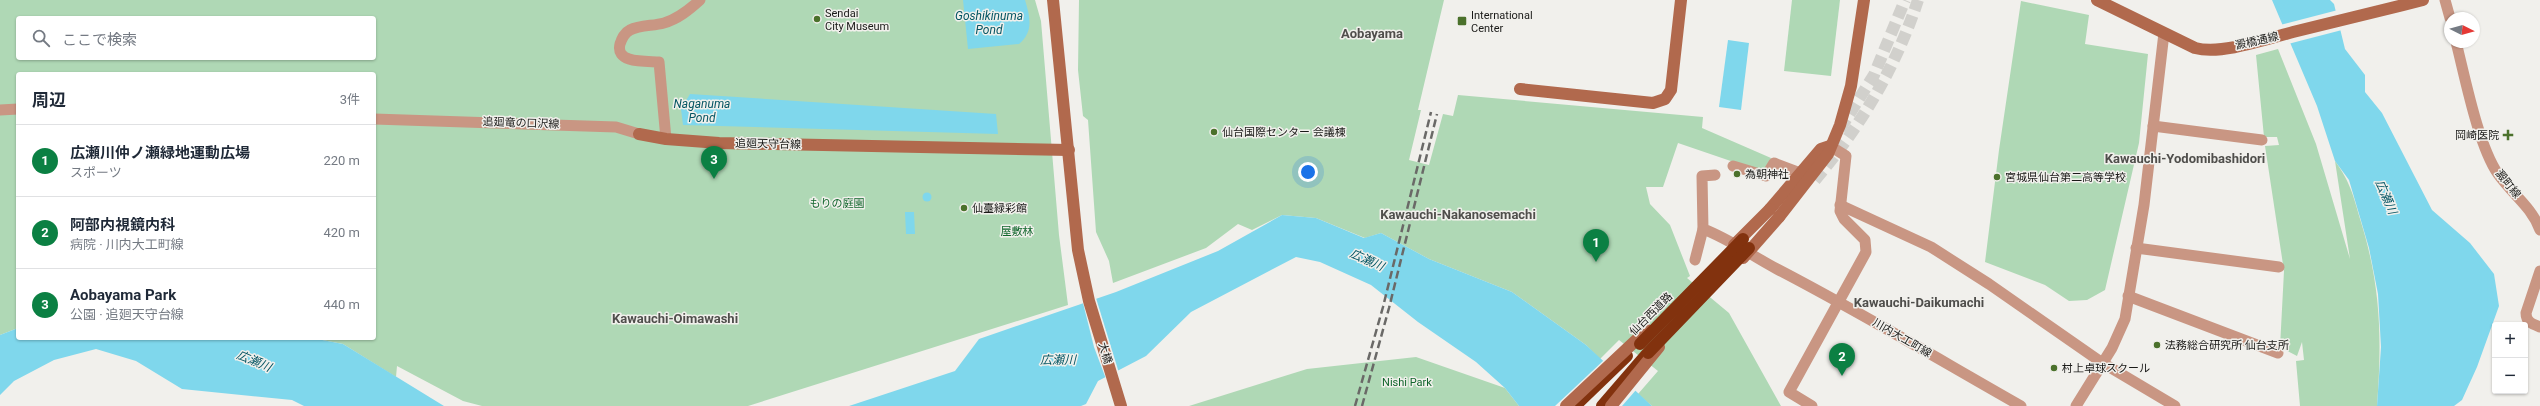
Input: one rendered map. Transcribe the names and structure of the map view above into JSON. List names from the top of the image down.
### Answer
{
  "streets": {
    "highway": ["仙台西道路"],
    "street": [
      "澱橋通線",
      "追廻竜の口沢線",
      "追廻天守台線",
      "澱町線",
      "川内大工町線",
      "大橋"
    ]
  },
  "crossings": [
    ["追廻竜の口沢線", "追廻天守台線"],
    ["追廻天守台線", "大橋"]
  ],
  "districts": [
    "Aobayama",
    "Kawauchi-Yodomibashidori",
    "Kawauchi-Nakanosemachi",
    "Kawauchi-Daikumachi",
    "Kawauchi-Oimawashi"
  ],
  "water": ["Goshikinuma Pond", "Naganuma Pond", "広瀬川"],
  "parks": ["もりの庭園", "屋敷林", "Nishi Park"],
  "places": {
    "other": [
      "Sendai City Museum",
      "仙台国際センター 会議棟",
      "為朝神社",
      "宮城県仙台第二高等学校",
      "仙臺緑彩館",
      "法務総合研究所 仙台支所",
      "村上卓球スクール"
    ],
    "transit": ["International Center"],
    "health": ["岡崎医院"]
  },
  "north": "right",
  "page": {
    "search": "ここで検索",
    "heading": ["周辺", "3件"],
    "list": [
      {
        "mark": "1",
        "name": "広瀬川仲ノ瀬緑地運動広場",
        "note": "スポーツ",
        "value": "220 m"
      },
      {
        "mark": "2",
        "name": "阿部内視鏡内科",
        "note": "病院 · 川内大工町線",
        "value": "420 m"
      },
      {
        "mark": "3",
        "name": "Aobayama Park",
        "note": "公園 · 追廻天守台線",
        "value": "440 m"
      }
    ],
    "pins": ["3", "1", "2"],
    "map_buttons": ["+", "−"]
  }
}
